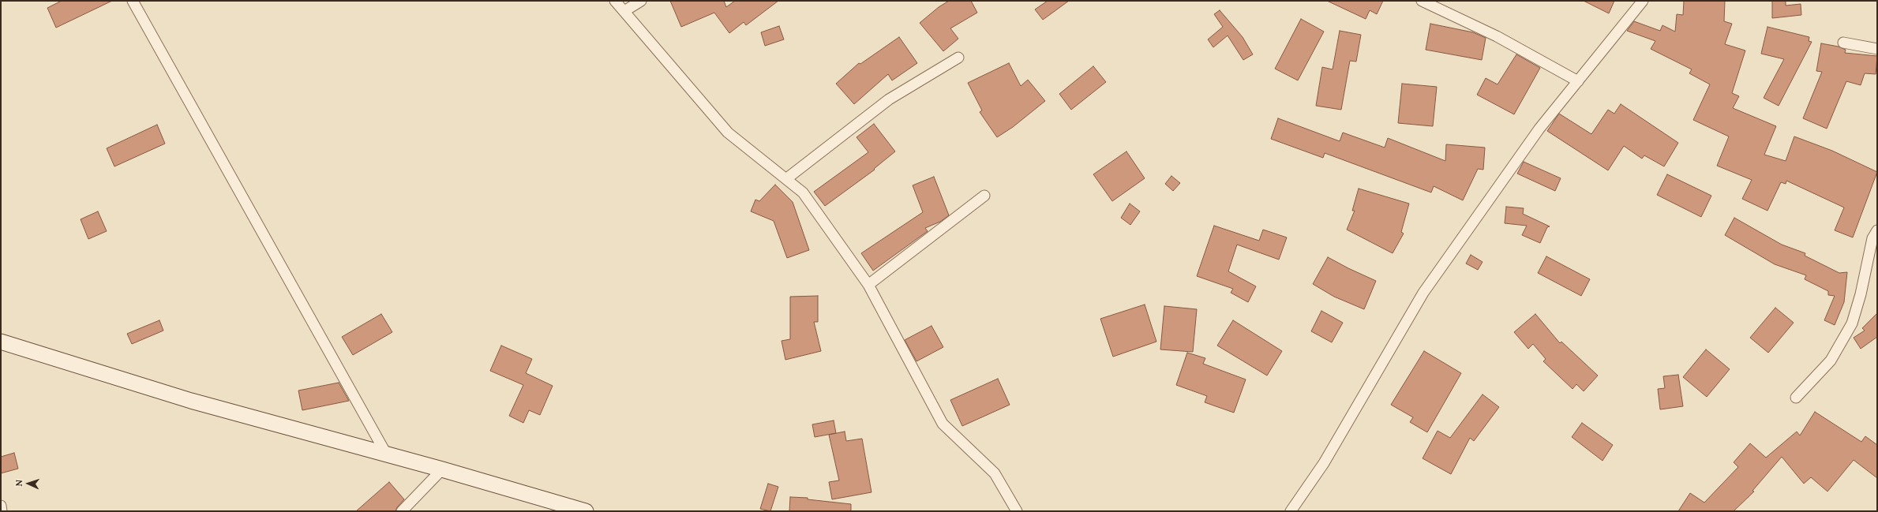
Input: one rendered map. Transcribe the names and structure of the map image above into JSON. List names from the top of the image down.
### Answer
{
  "north": "left"
}
